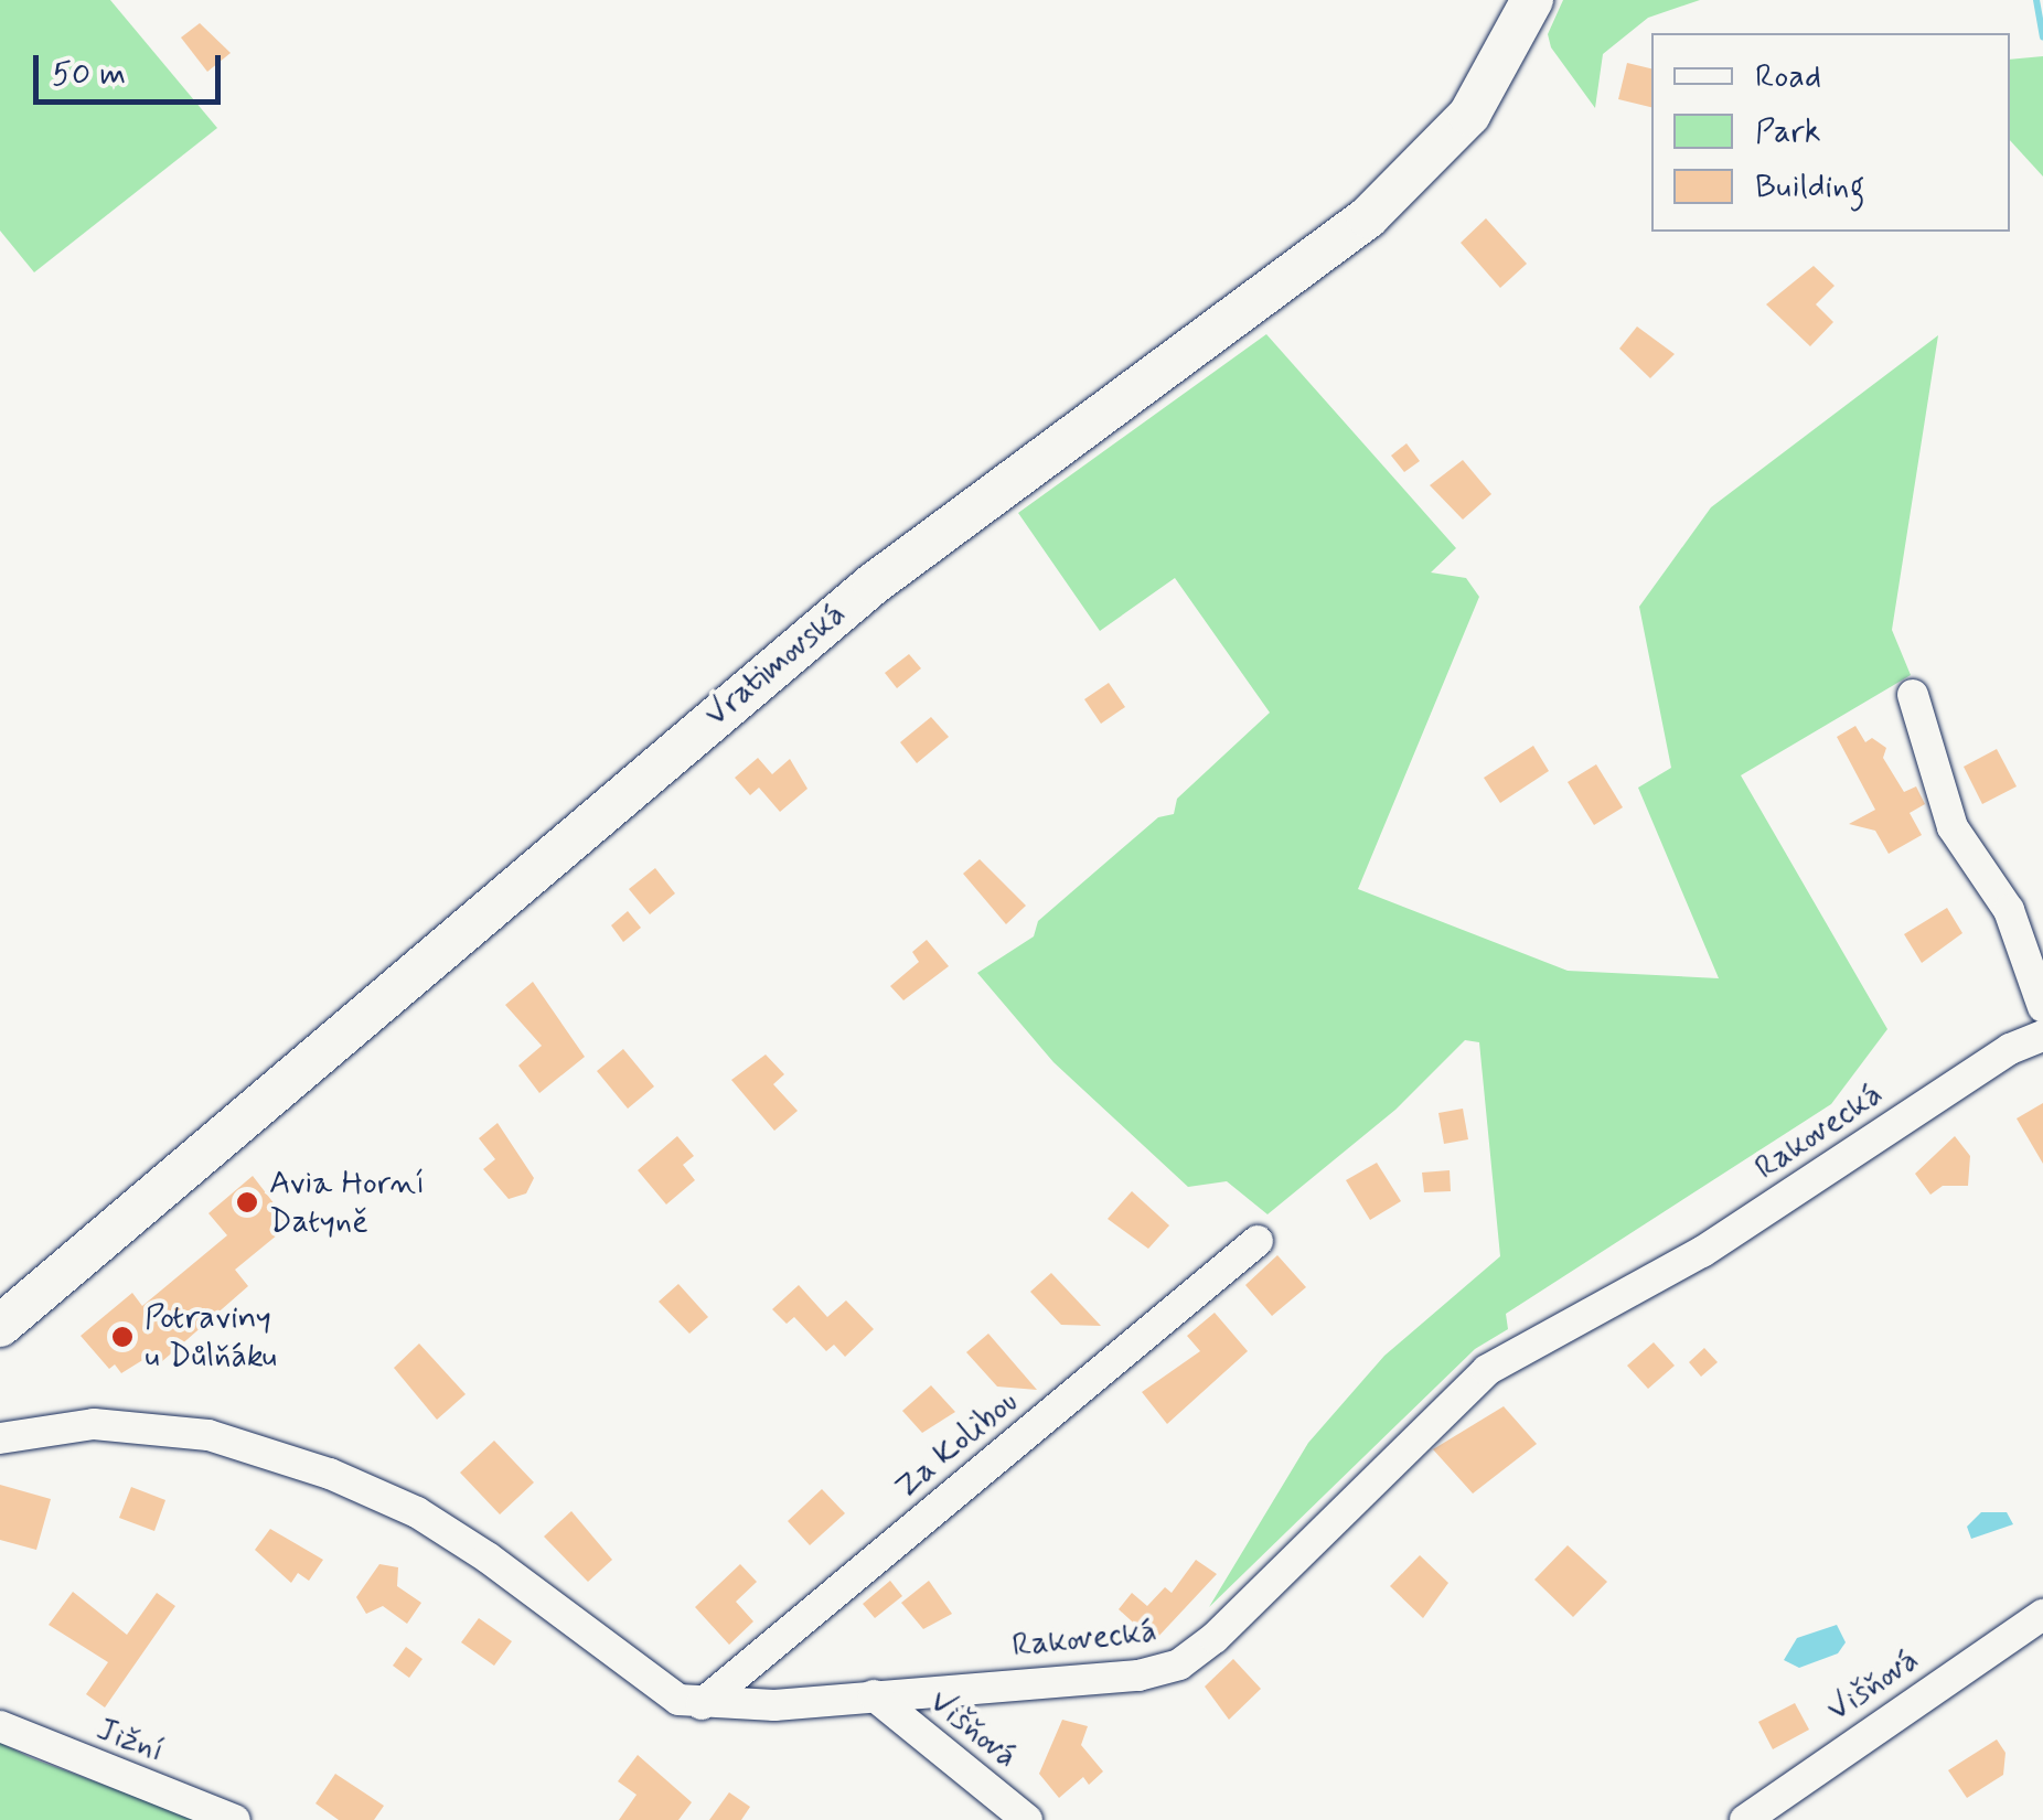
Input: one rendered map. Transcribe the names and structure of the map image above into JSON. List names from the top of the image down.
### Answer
{
  "streets": {
    "main road": ["Vratimovská"],
    "street": [
      "Rakovecká",
      "Za Kolibou",
      "Višňová",
      "Jižní"
    ]
  },
  "crossings": [
    ["Rakovecká", "Za Kolibou"],
    ["Rakovecká", "Višňová"]
  ],
  "places": ["Avia Horní Datyně", "Potraviny u Důlňáku"],
  "legend": ["Road", "Park", "Building"],
  "scale_bar": "50 m"
}
